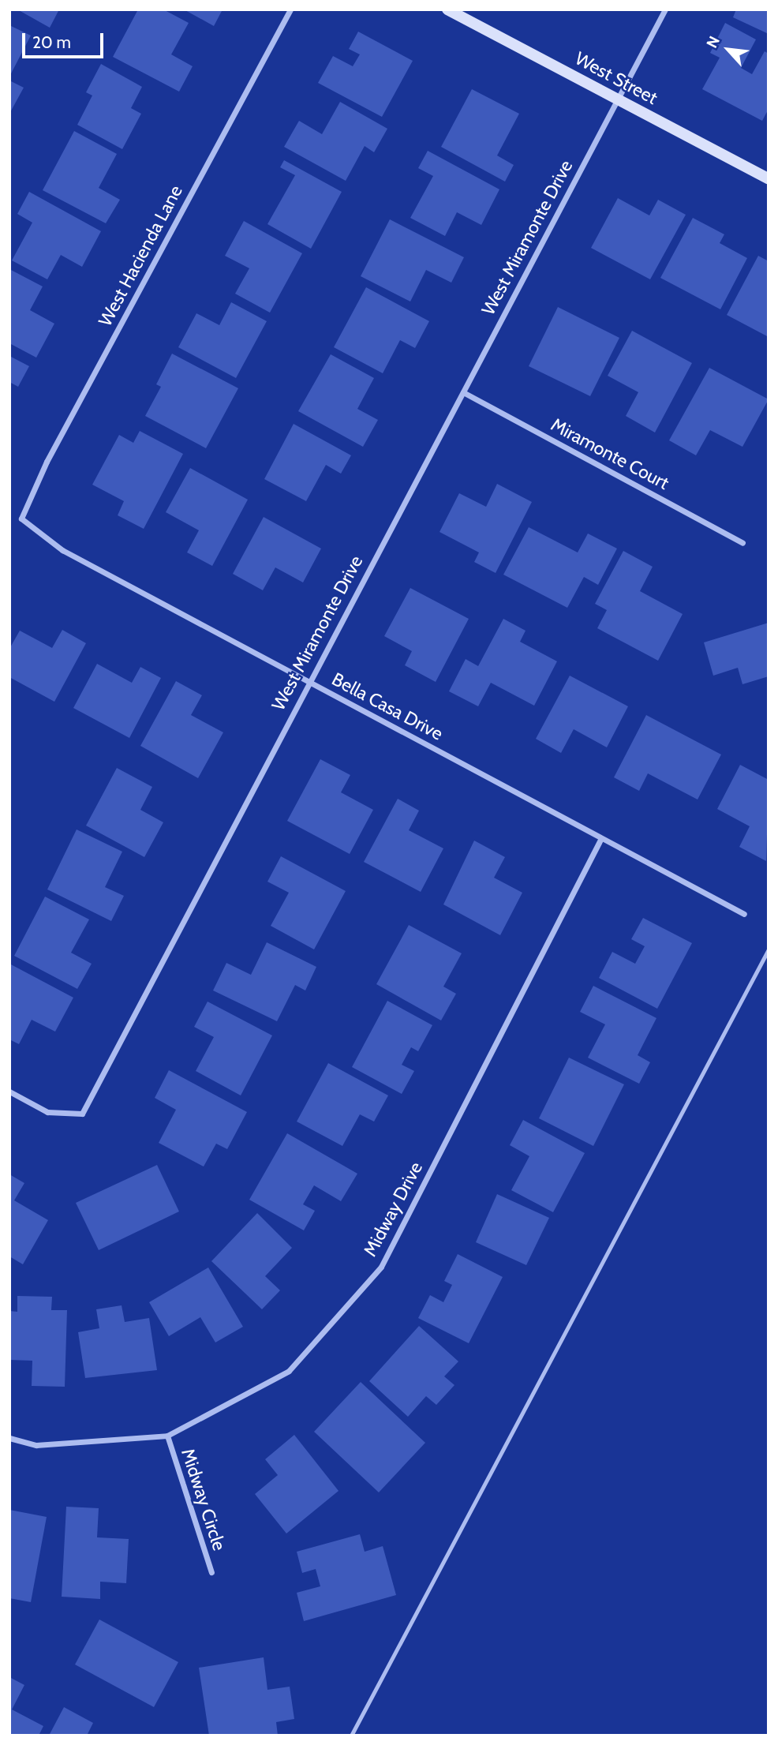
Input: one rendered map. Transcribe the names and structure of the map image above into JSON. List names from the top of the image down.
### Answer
{
  "streets": {
    "street": [
      "West Street",
      "West Miramonte Drive",
      "West Hacienda Lane",
      "Miramonte Court",
      "Bella Casa Drive",
      "Midway Drive",
      "Midway Circle"
    ]
  },
  "crossings": [
    ["West Street", "West Miramonte Drive"],
    ["West Miramonte Drive", "Miramonte Court"],
    ["West Miramonte Drive", "Bella Casa Drive"],
    ["West Hacienda Lane", "Bella Casa Drive"],
    ["Bella Casa Drive", "Midway Drive"],
    ["Midway Drive", "Midway Circle"]
  ],
  "scale_bar": "20 m",
  "north": "top left"
}
